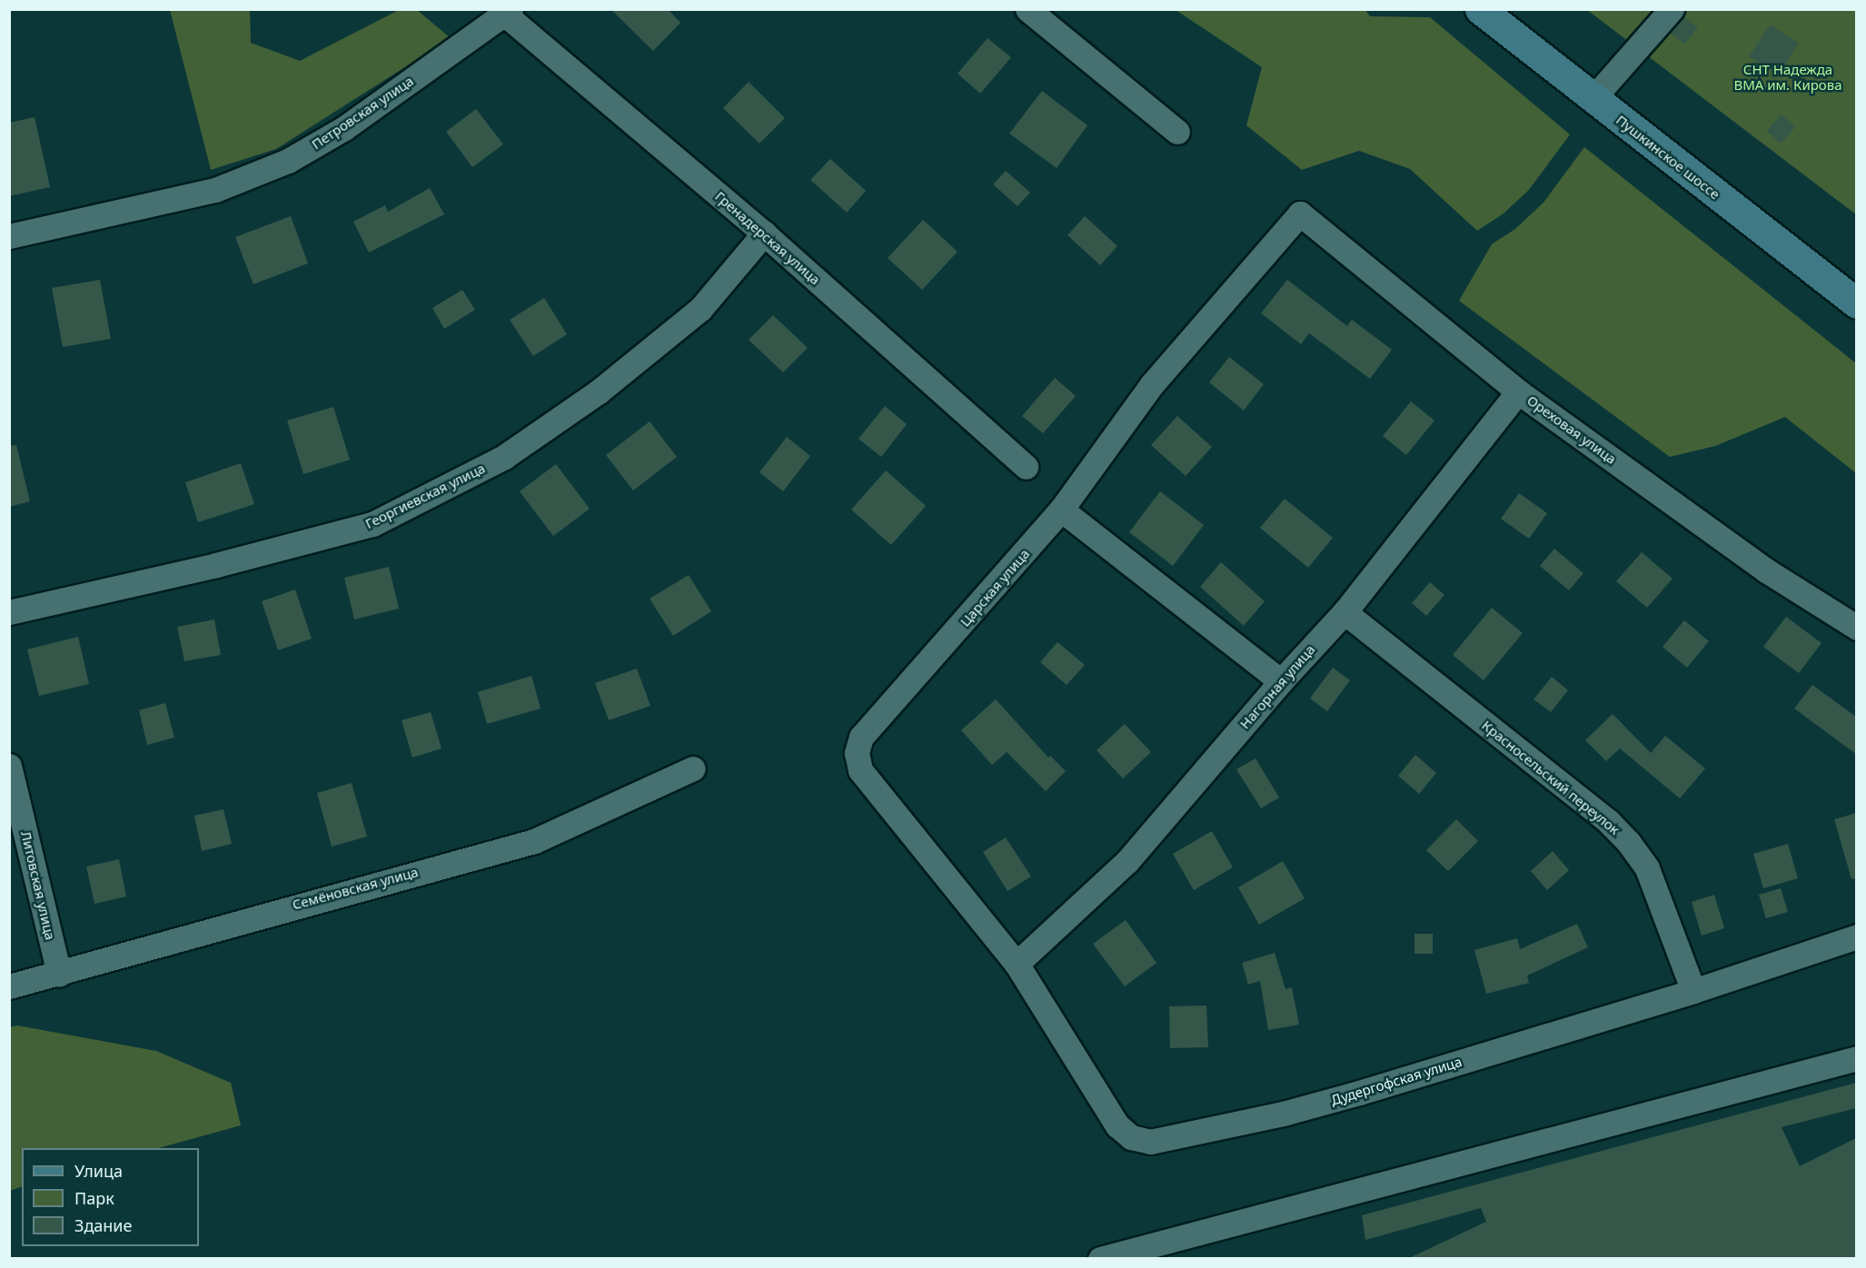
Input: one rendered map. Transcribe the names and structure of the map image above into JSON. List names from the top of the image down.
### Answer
{
  "streets": {
    "main road": ["Пушкинское шоссе"],
    "street": [
      "Петровская улица",
      "Гренадерская улица",
      "Ореховая улица",
      "Георгиевская улица",
      "Царская улица",
      "Нагорная улица",
      "Красносельский переулок",
      "Литовская улица",
      "Семёновская улица",
      "Дудергофская улица"
    ]
  },
  "crossings": [
    ["Петровская улица", "Гренадерская улица"],
    ["Гренадерская улица", "Георгиевская улица"],
    ["Ореховая улица", "Царская улица"],
    ["Ореховая улица", "Нагорная улица"],
    ["Царская улица", "Нагорная улица"],
    ["Царская улица", "Дудергофская улица"],
    ["Нагорная улица", "Красносельский переулок"],
    ["Нагорная улица", "Дудергофская улица"],
    ["Красносельский переулок", "Дудергофская улица"],
    ["Литовская улица", "Семёновская улица"]
  ],
  "parks": ["СНТ Надежда ВМА им. Кирова"],
  "legend": ["Улица", "Парк", "Здание"]
}
